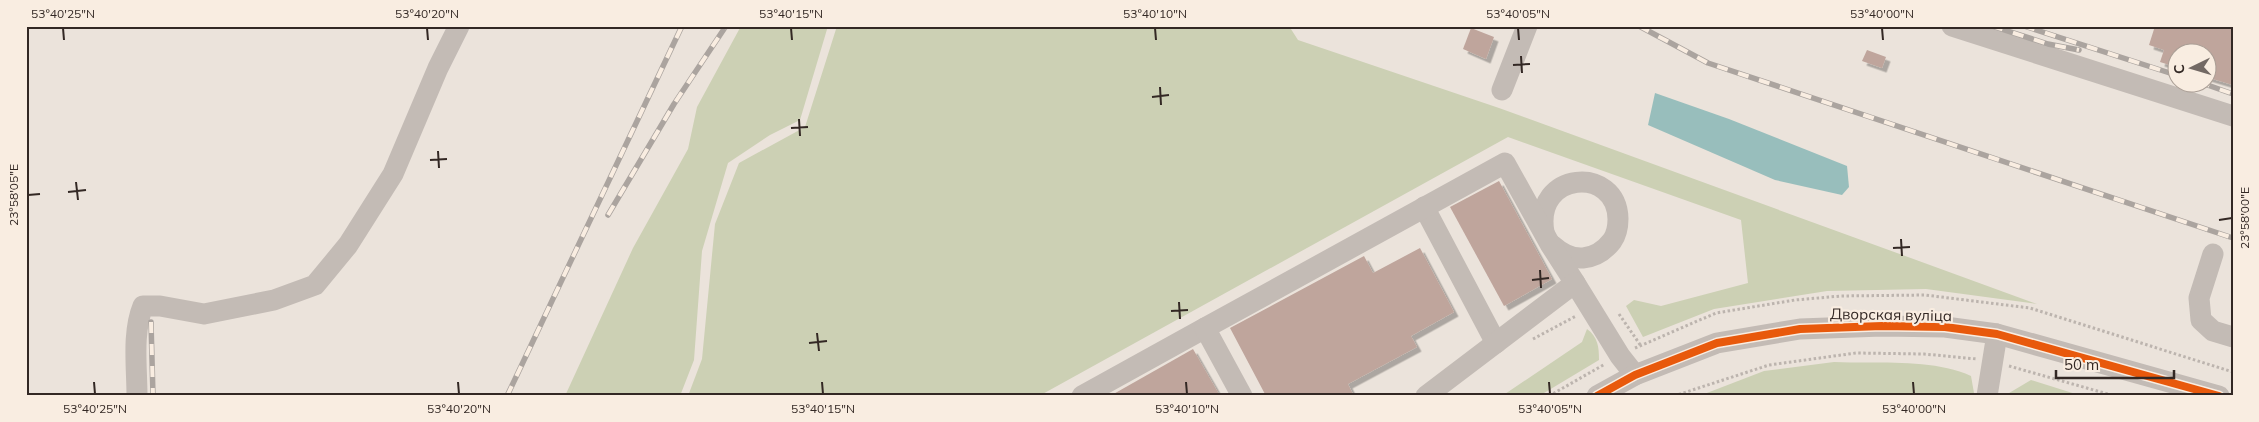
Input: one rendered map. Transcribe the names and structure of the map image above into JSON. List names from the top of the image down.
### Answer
{
  "streets": {
    "street": ["Дворская вуліца"]
  },
  "scale_bar": "50 m",
  "north": "left",
  "coordinates": [
    "53°40'25\"N",
    "53°40'20\"N",
    "53°40'15\"N",
    "53°40'10\"N",
    "53°40'05\"N",
    "53°40'00\"N",
    "23°58'05\"E",
    "23°58'00\"E"
  ]
}
